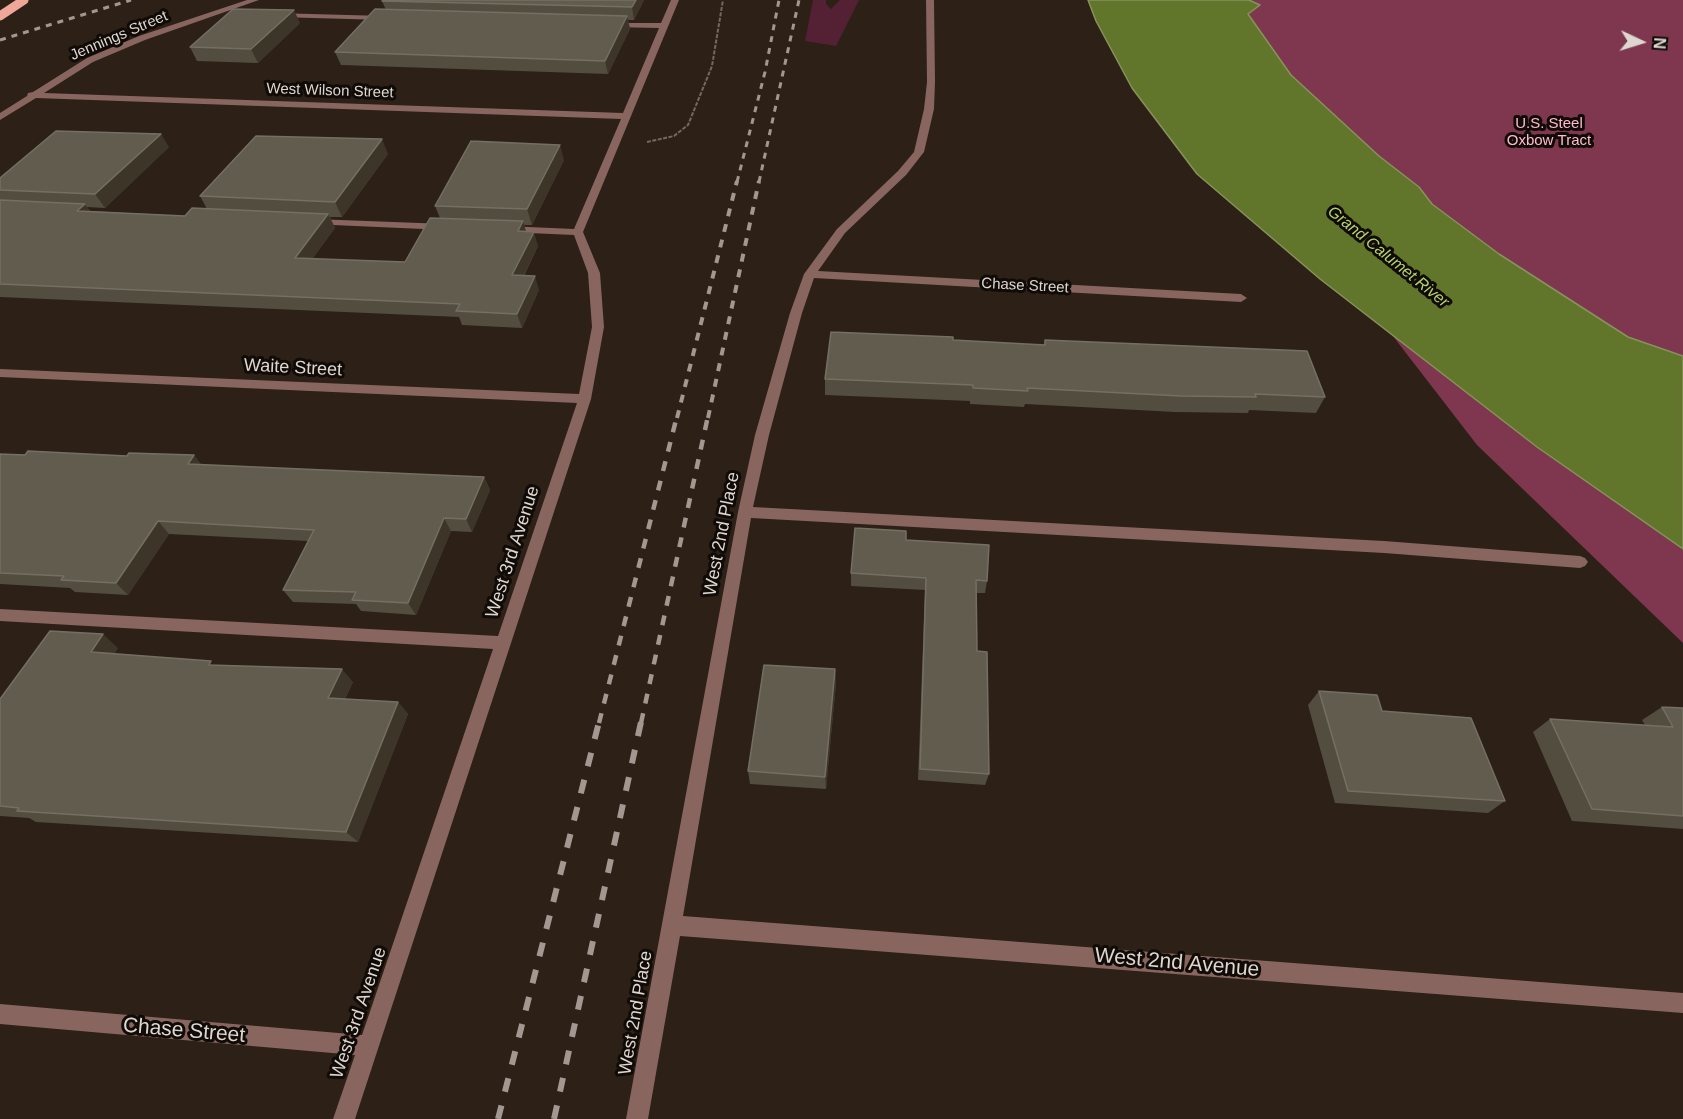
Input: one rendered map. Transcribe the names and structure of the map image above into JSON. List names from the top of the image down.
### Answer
{
  "streets": {
    "street": [
      "Jennings Street",
      "West Wilson Street",
      "Chase Street",
      "Waite Street",
      "West 2nd Place",
      "West 3rd Avenue",
      "West 2nd Avenue"
    ]
  },
  "crossings": [
    ["Jennings Street", "West Wilson Street"],
    ["Chase Street", "West 2nd Place"],
    ["Chase Street", "West 3rd Avenue"],
    ["Waite Street", "West 3rd Avenue"],
    ["West 2nd Place", "West 2nd Avenue"]
  ],
  "water": ["Grand Calumet River"],
  "parks": ["U.S. Steel Oxbow Tract"],
  "north": "right"
}
